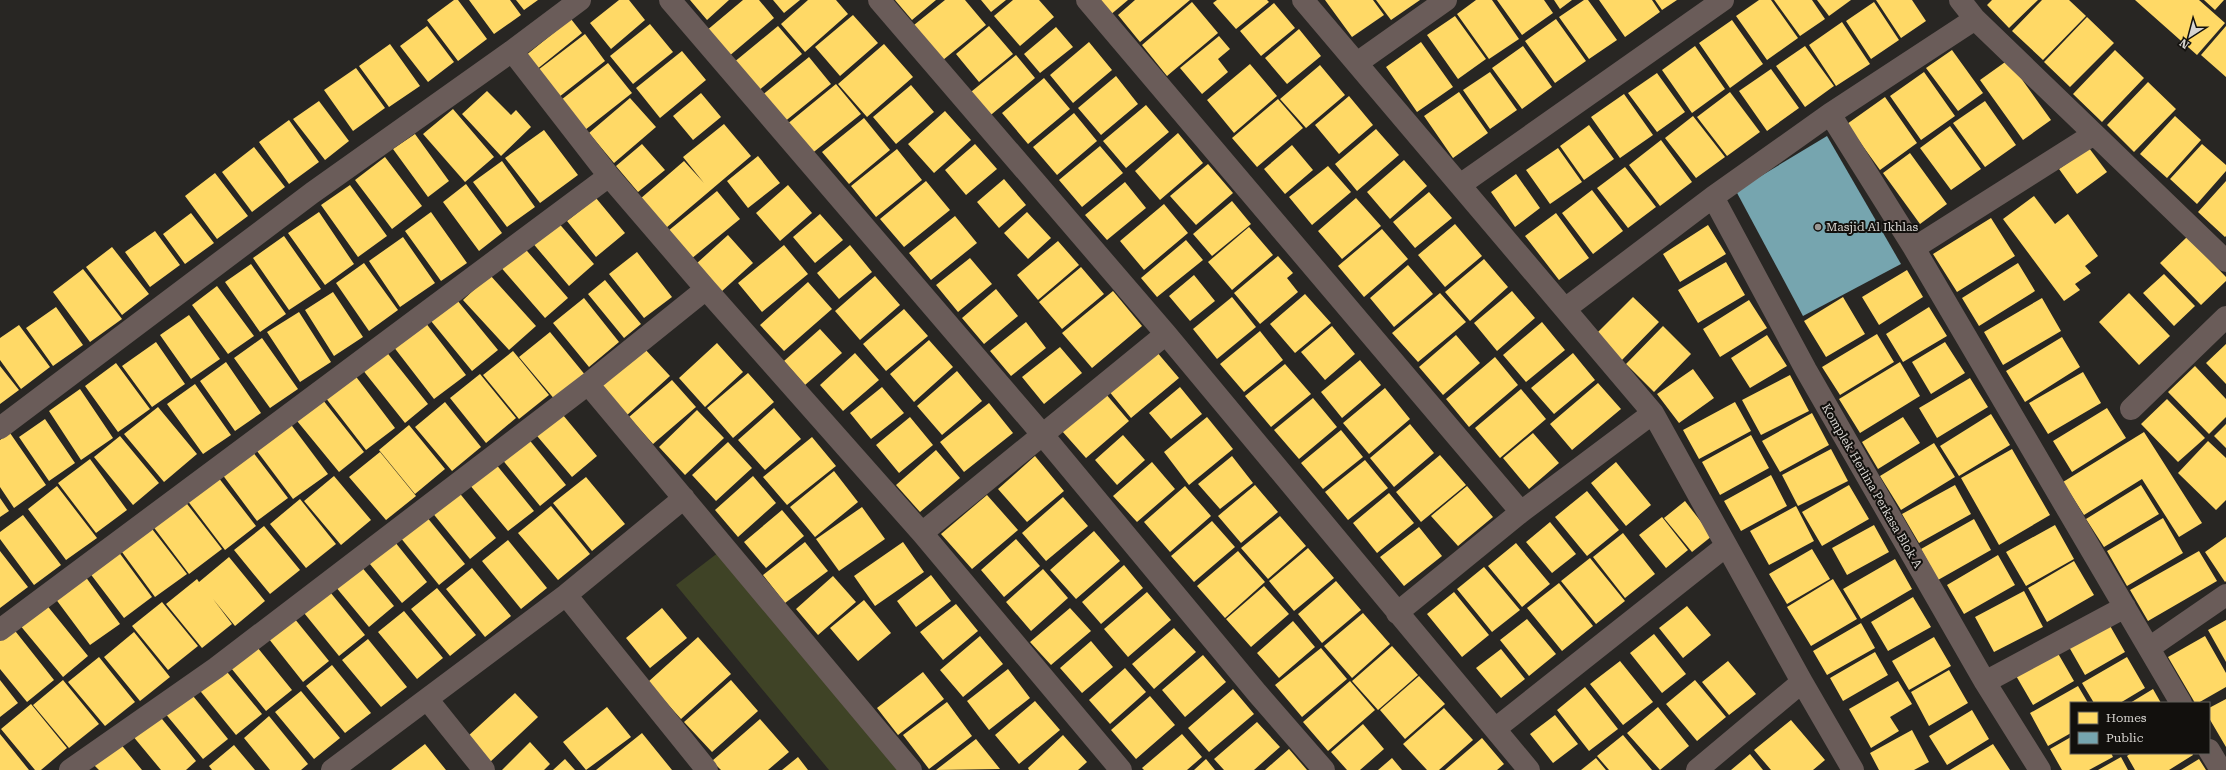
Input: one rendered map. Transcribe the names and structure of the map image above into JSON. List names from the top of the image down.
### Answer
{
  "streets": {
    "street": ["Komplek Herlina Perkasa Blok A"]
  },
  "places": ["Masjid Al Ikhlas"],
  "legend": ["Homes", "Public"],
  "north": "bottom left"
}
